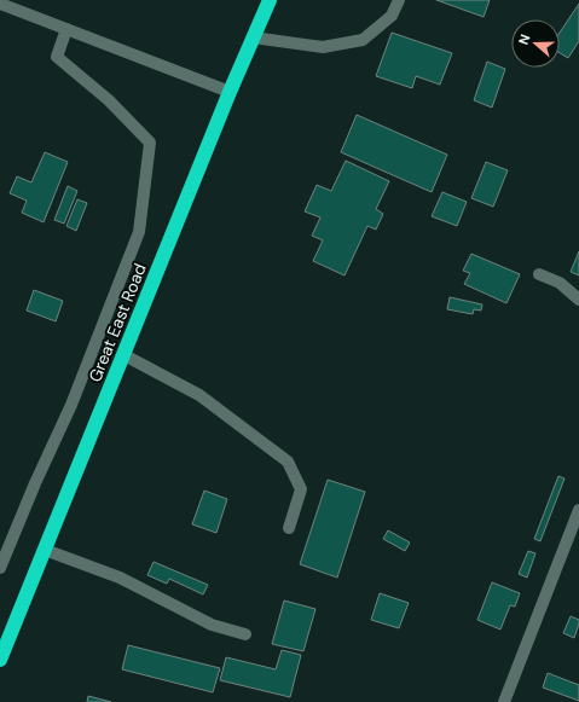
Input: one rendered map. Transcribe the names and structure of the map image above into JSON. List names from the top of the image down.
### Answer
{
  "streets": {
    "highway": ["Great East Road"]
  },
  "north": "left"
}
